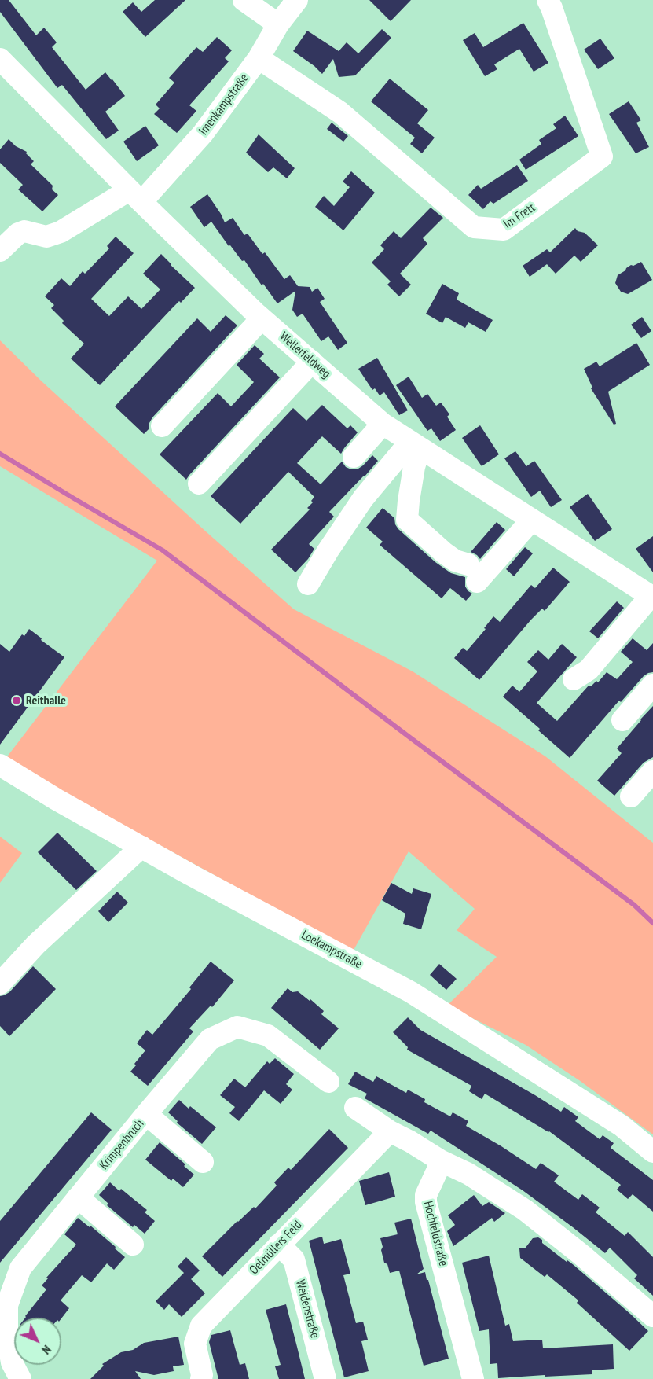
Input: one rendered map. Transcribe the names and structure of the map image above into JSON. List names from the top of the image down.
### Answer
{
  "streets": {
    "street": [
      "Imenkampstraße",
      "Im Frett",
      "Wellerfeldweg",
      "Loekampstraße",
      "Krimpenbruch",
      "Hochfeldstraße",
      "Oelmüllers Feld",
      "Weidenstraße"
    ]
  },
  "crossings": [
    ["Imenkampstraße", "Im Frett"],
    ["Imenkampstraße", "Wellerfeldweg"],
    ["Oelmüllers Feld", "Weidenstraße"]
  ],
  "places": ["Reithalle"],
  "north": "bottom right"
}
